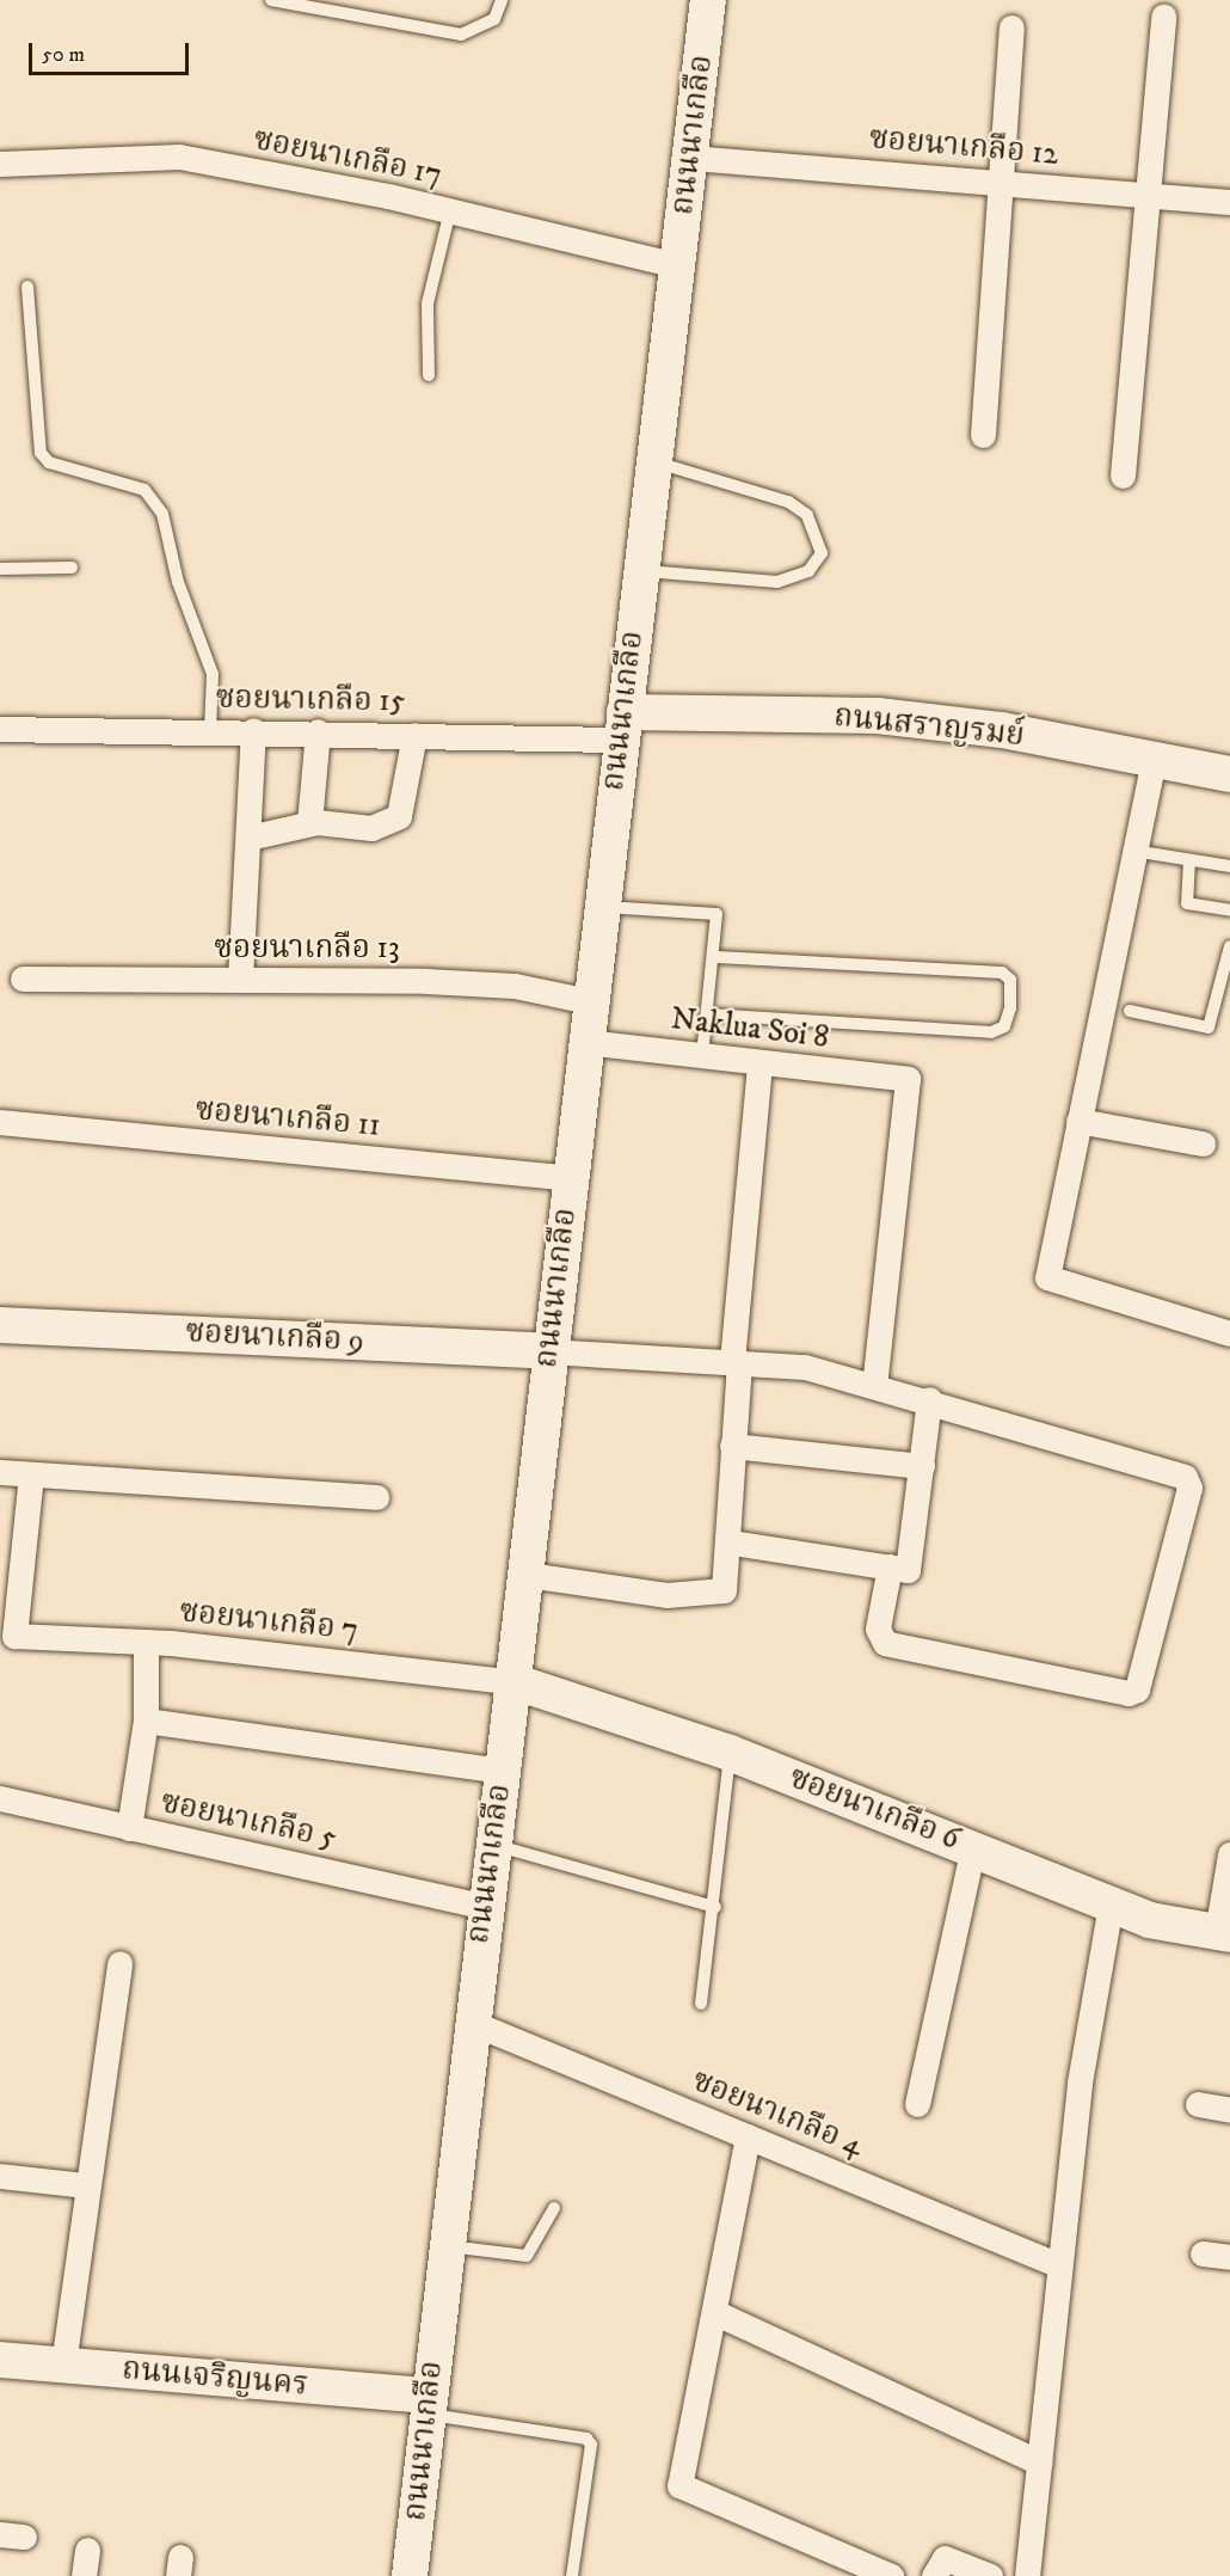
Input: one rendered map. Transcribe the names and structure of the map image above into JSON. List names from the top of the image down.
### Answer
{
  "streets": {
    "main road": [
      "ถนนนาเกลือ",
      "ถนนสราญรมย์",
      "ซอยนาเกลือ 9",
      "ซอยนาเกลือ 6",
      "ถนนเจริญนคร"
    ],
    "street": [
      "ซอยนาเกลือ 12",
      "ซอยนาเกลือ 17",
      "ซอยนาเกลือ 15",
      "ซอยนาเกลือ 13",
      "Naklua Soi 8",
      "ซอยนาเกลือ 11",
      "ซอยนาเกลือ 7",
      "ซอยนาเกลือ 5",
      "ซอยนาเกลือ 4"
    ]
  },
  "crossings": [
    ["ถนนนาเกลือ", "ซอยนาเกลือ 12"],
    ["ถนนนาเกลือ", "ซอยนาเกลือ 17"],
    ["ถนนนาเกลือ", "ซอยนาเกลือ 15"],
    ["ถนนนาเกลือ", "ถนนสราญรมย์"],
    ["ถนนนาเกลือ", "ซอยนาเกลือ 13"],
    ["ถนนนาเกลือ", "Naklua Soi 8"],
    ["ถนนนาเกลือ", "ซอยนาเกลือ 11"],
    ["ถนนนาเกลือ", "ซอยนาเกลือ 9"],
    ["ถนนนาเกลือ", "ซอยนาเกลือ 7"],
    ["ถนนนาเกลือ", "ซอยนาเกลือ 6"],
    ["ถนนนาเกลือ", "ซอยนาเกลือ 5"],
    ["ถนนนาเกลือ", "ซอยนาเกลือ 4"],
    ["ถนนนาเกลือ", "ถนนเจริญนคร"],
    ["ซอยนาเกลือ 15", "ถนนสราญรมย์"],
    ["ซอยนาเกลือ 7", "ซอยนาเกลือ 6"]
  ],
  "scale_bar": "50 m"
}
